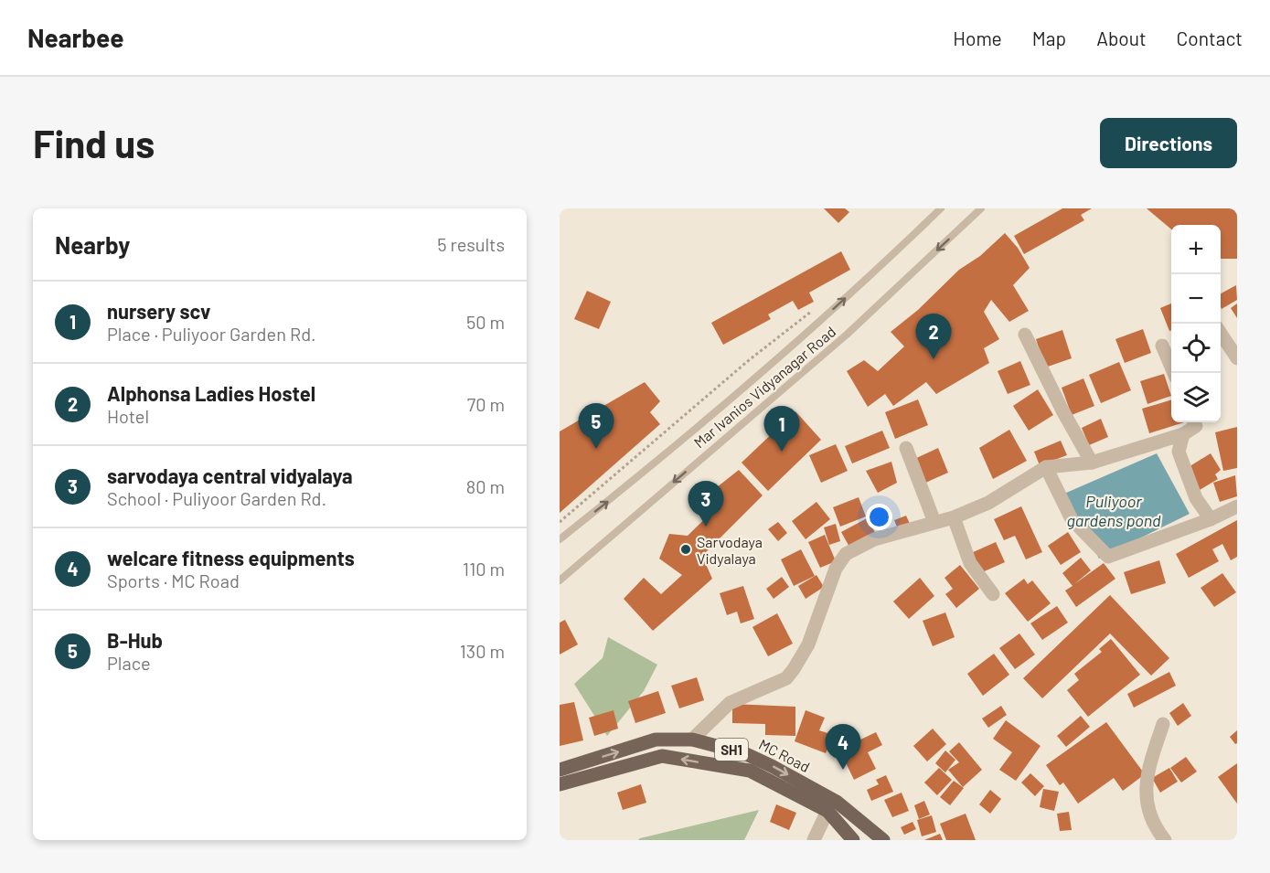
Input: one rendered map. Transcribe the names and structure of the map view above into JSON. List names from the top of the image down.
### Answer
{
  "streets": {
    "main road": ["SH1", "MC Road"],
    "lane": ["Mar Ivanios Vidyanagar Road"]
  },
  "water": ["Puliyoor gardens pond"],
  "places": ["Sarvodaya Vidyalaya"],
  "page": {
    "header": "Nearbee",
    "nav": [
      "Home",
      "Map",
      "About",
      "Contact"
    ],
    "buttons": "Directions",
    "title": "Find us",
    "heading": ["Nearby", "5 results"],
    "map_buttons": ["+", "−"],
    "list": [
      {
        "mark": "1",
        "name": "nursery scv",
        "note": "Place · Puliyoor Garden Rd.",
        "value": "50 m"
      },
      {
        "mark": "2",
        "name": "Alphonsa Ladies Hostel",
        "note": "Hotel",
        "value": "70 m"
      },
      {
        "mark": "3",
        "name": "sarvodaya central vidyalaya",
        "note": "School · Puliyoor Garden Rd.",
        "value": "80 m"
      },
      {
        "mark": "4",
        "name": "welcare fitness equipments",
        "note": "Sports · MC Road",
        "value": "110 m"
      },
      {
        "mark": "5",
        "name": "B-Hub",
        "note": "Place",
        "value": "130 m"
      }
    ],
    "pins": [
      "2",
      "5",
      "1",
      "3",
      "4"
    ]
  }
}
